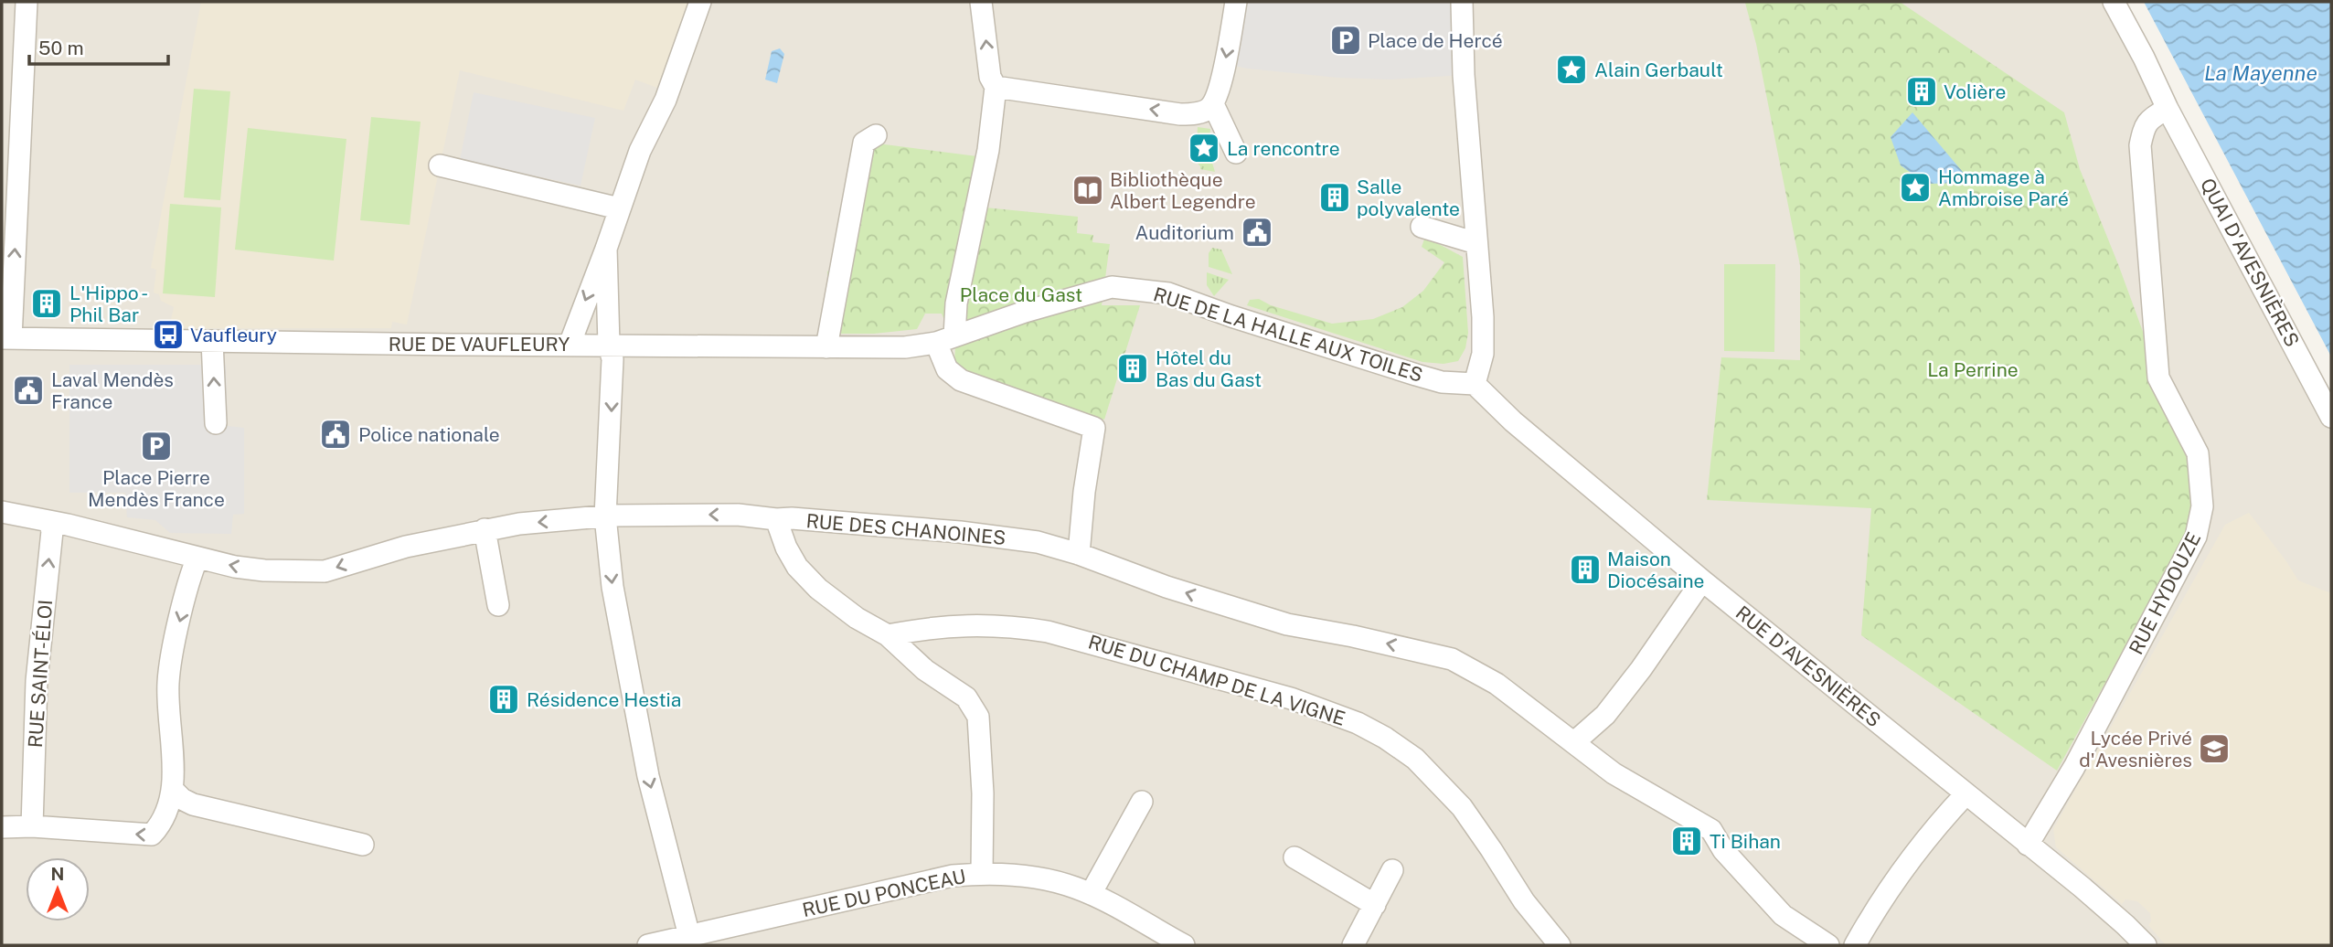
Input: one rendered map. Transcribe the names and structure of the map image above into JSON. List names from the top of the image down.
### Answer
{
  "streets": {
    "street": [
      "QUAI D'AVESNIÈRES",
      "RUE DE LA HALLE AUX TOILES",
      "RUE DE VAUFLEURY",
      "RUE DES CHANOINES",
      "RUE HYDOUZE",
      "RUE D'AVESNIÈRES",
      "RUE SAINT-ÉLOI",
      "RUE DU CHAMP DE LA VIGNE",
      "RUE DU PONCEAU"
    ]
  },
  "crossings": [
    ["QUAI D'AVESNIÈRES", "RUE HYDOUZE"],
    ["RUE DE LA HALLE AUX TOILES", "RUE DE VAUFLEURY"],
    ["RUE DE LA HALLE AUX TOILES", "RUE D'AVESNIÈRES"],
    ["RUE DES CHANOINES", "RUE SAINT-ÉLOI"],
    ["RUE HYDOUZE", "RUE D'AVESNIÈRES"]
  ],
  "one_way": ["RUE DES CHANOINES"],
  "water": ["La Mayenne"],
  "parks": ["Place du Gast", "La Perrine"],
  "places": {
    "parking": ["Place de Hercé", "Place Pierre Mendès France"],
    "place": ["Alain Gerbault", "La rencontre", "Hommage à Ambroise Paré"],
    "building": [
      "Volière",
      "Salle polyvalente",
      "L'Hippo - Phil Bar",
      "Hôtel du Bas du Gast",
      "Maison Diocésaine",
      "Résidence Hestia",
      "Ti Bihan"
    ],
    "library": ["Bibliothèque Albert Legendre"],
    "public building": ["Auditorium", "Laval Mendès France", "Police nationale"],
    "bus stop": ["Vaufleury"],
    "school or university": ["Lycée Privé d'Avesnières"]
  },
  "scale_bar": "50 m",
  "north": "top"
}
